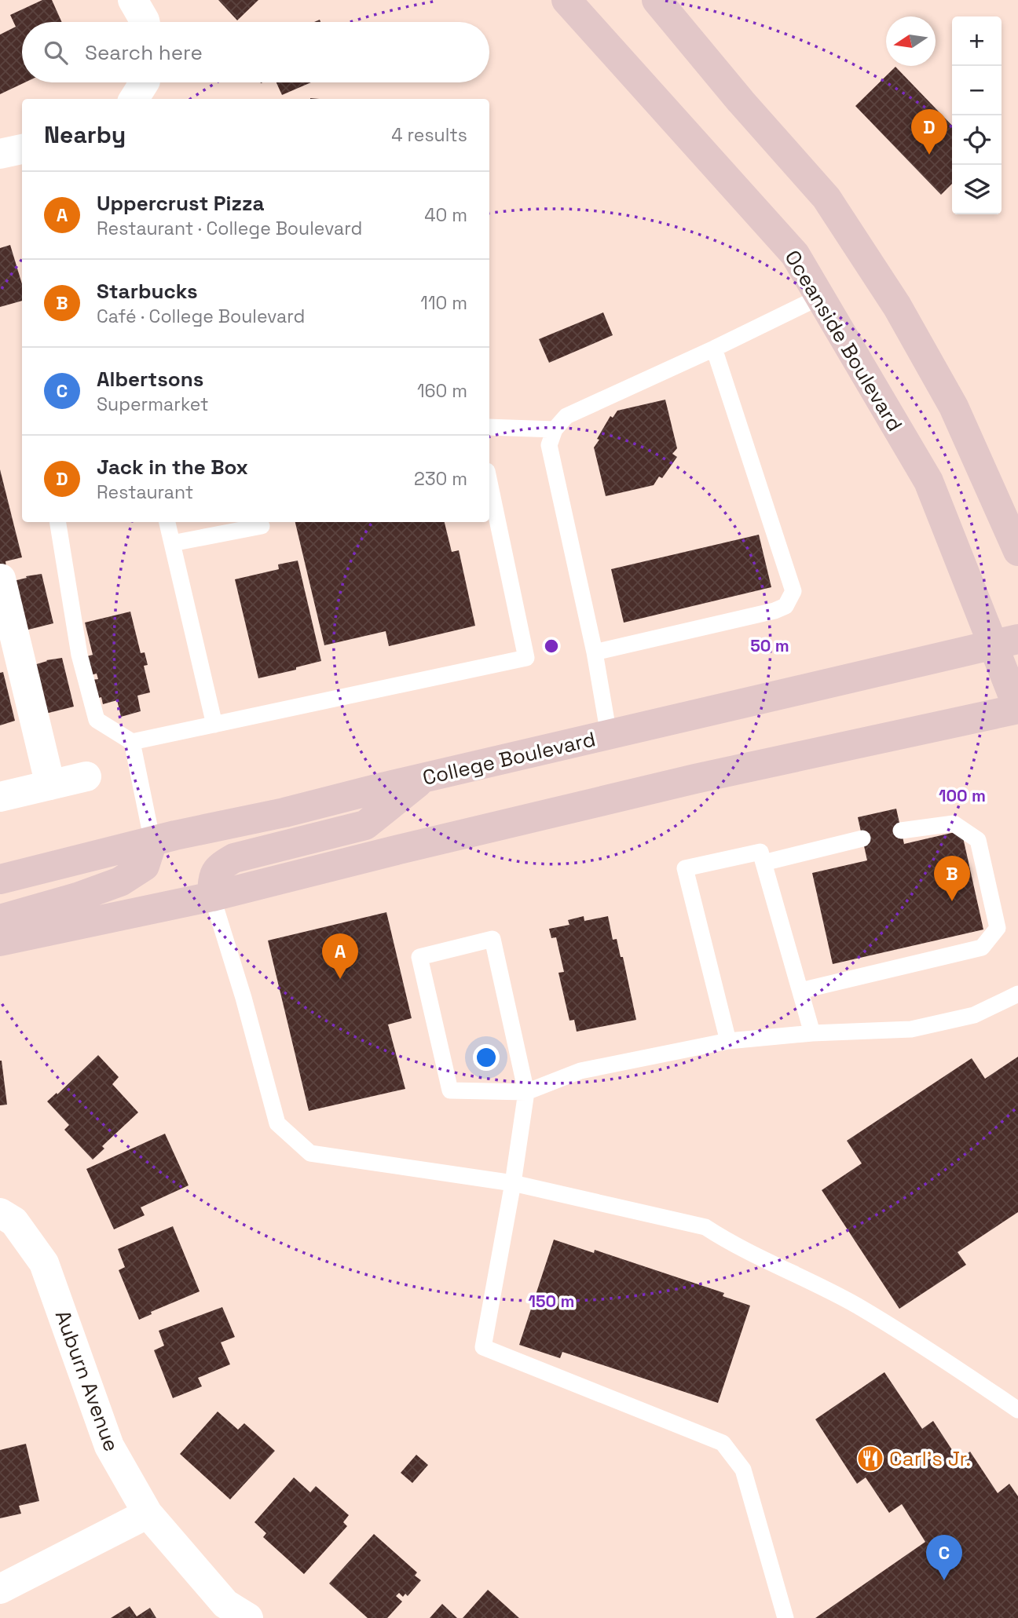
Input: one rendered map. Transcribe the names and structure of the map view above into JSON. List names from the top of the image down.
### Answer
{
  "streets": {
    "main road": ["Oceanside Boulevard", "College Boulevard"],
    "street": ["Auburn Avenue"]
  },
  "crossings": [
    ["Oceanside Boulevard", "College Boulevard"]
  ],
  "places": {
    "restaurant": ["Carl's Jr."]
  },
  "north": "left",
  "page": {
    "map_buttons": ["+", "−"],
    "search": "Search here",
    "heading": ["Nearby", "4 results"],
    "pins": [
      "D",
      "B",
      "A",
      "C"
    ],
    "list": [
      {
        "mark": "A",
        "name": "Uppercrust Pizza",
        "note": "Restaurant · College Boulevard",
        "value": "40 m"
      },
      {
        "mark": "B",
        "name": "Starbucks",
        "note": "Café · College Boulevard",
        "value": "110 m"
      },
      {
        "mark": "C",
        "name": "Albertsons",
        "note": "Supermarket",
        "value": "160 m"
      },
      {
        "mark": "D",
        "name": "Jack in the Box",
        "note": "Restaurant",
        "value": "230 m"
      }
    ]
  },
  "rings": ["50 m", "100 m", "150 m"]
}
